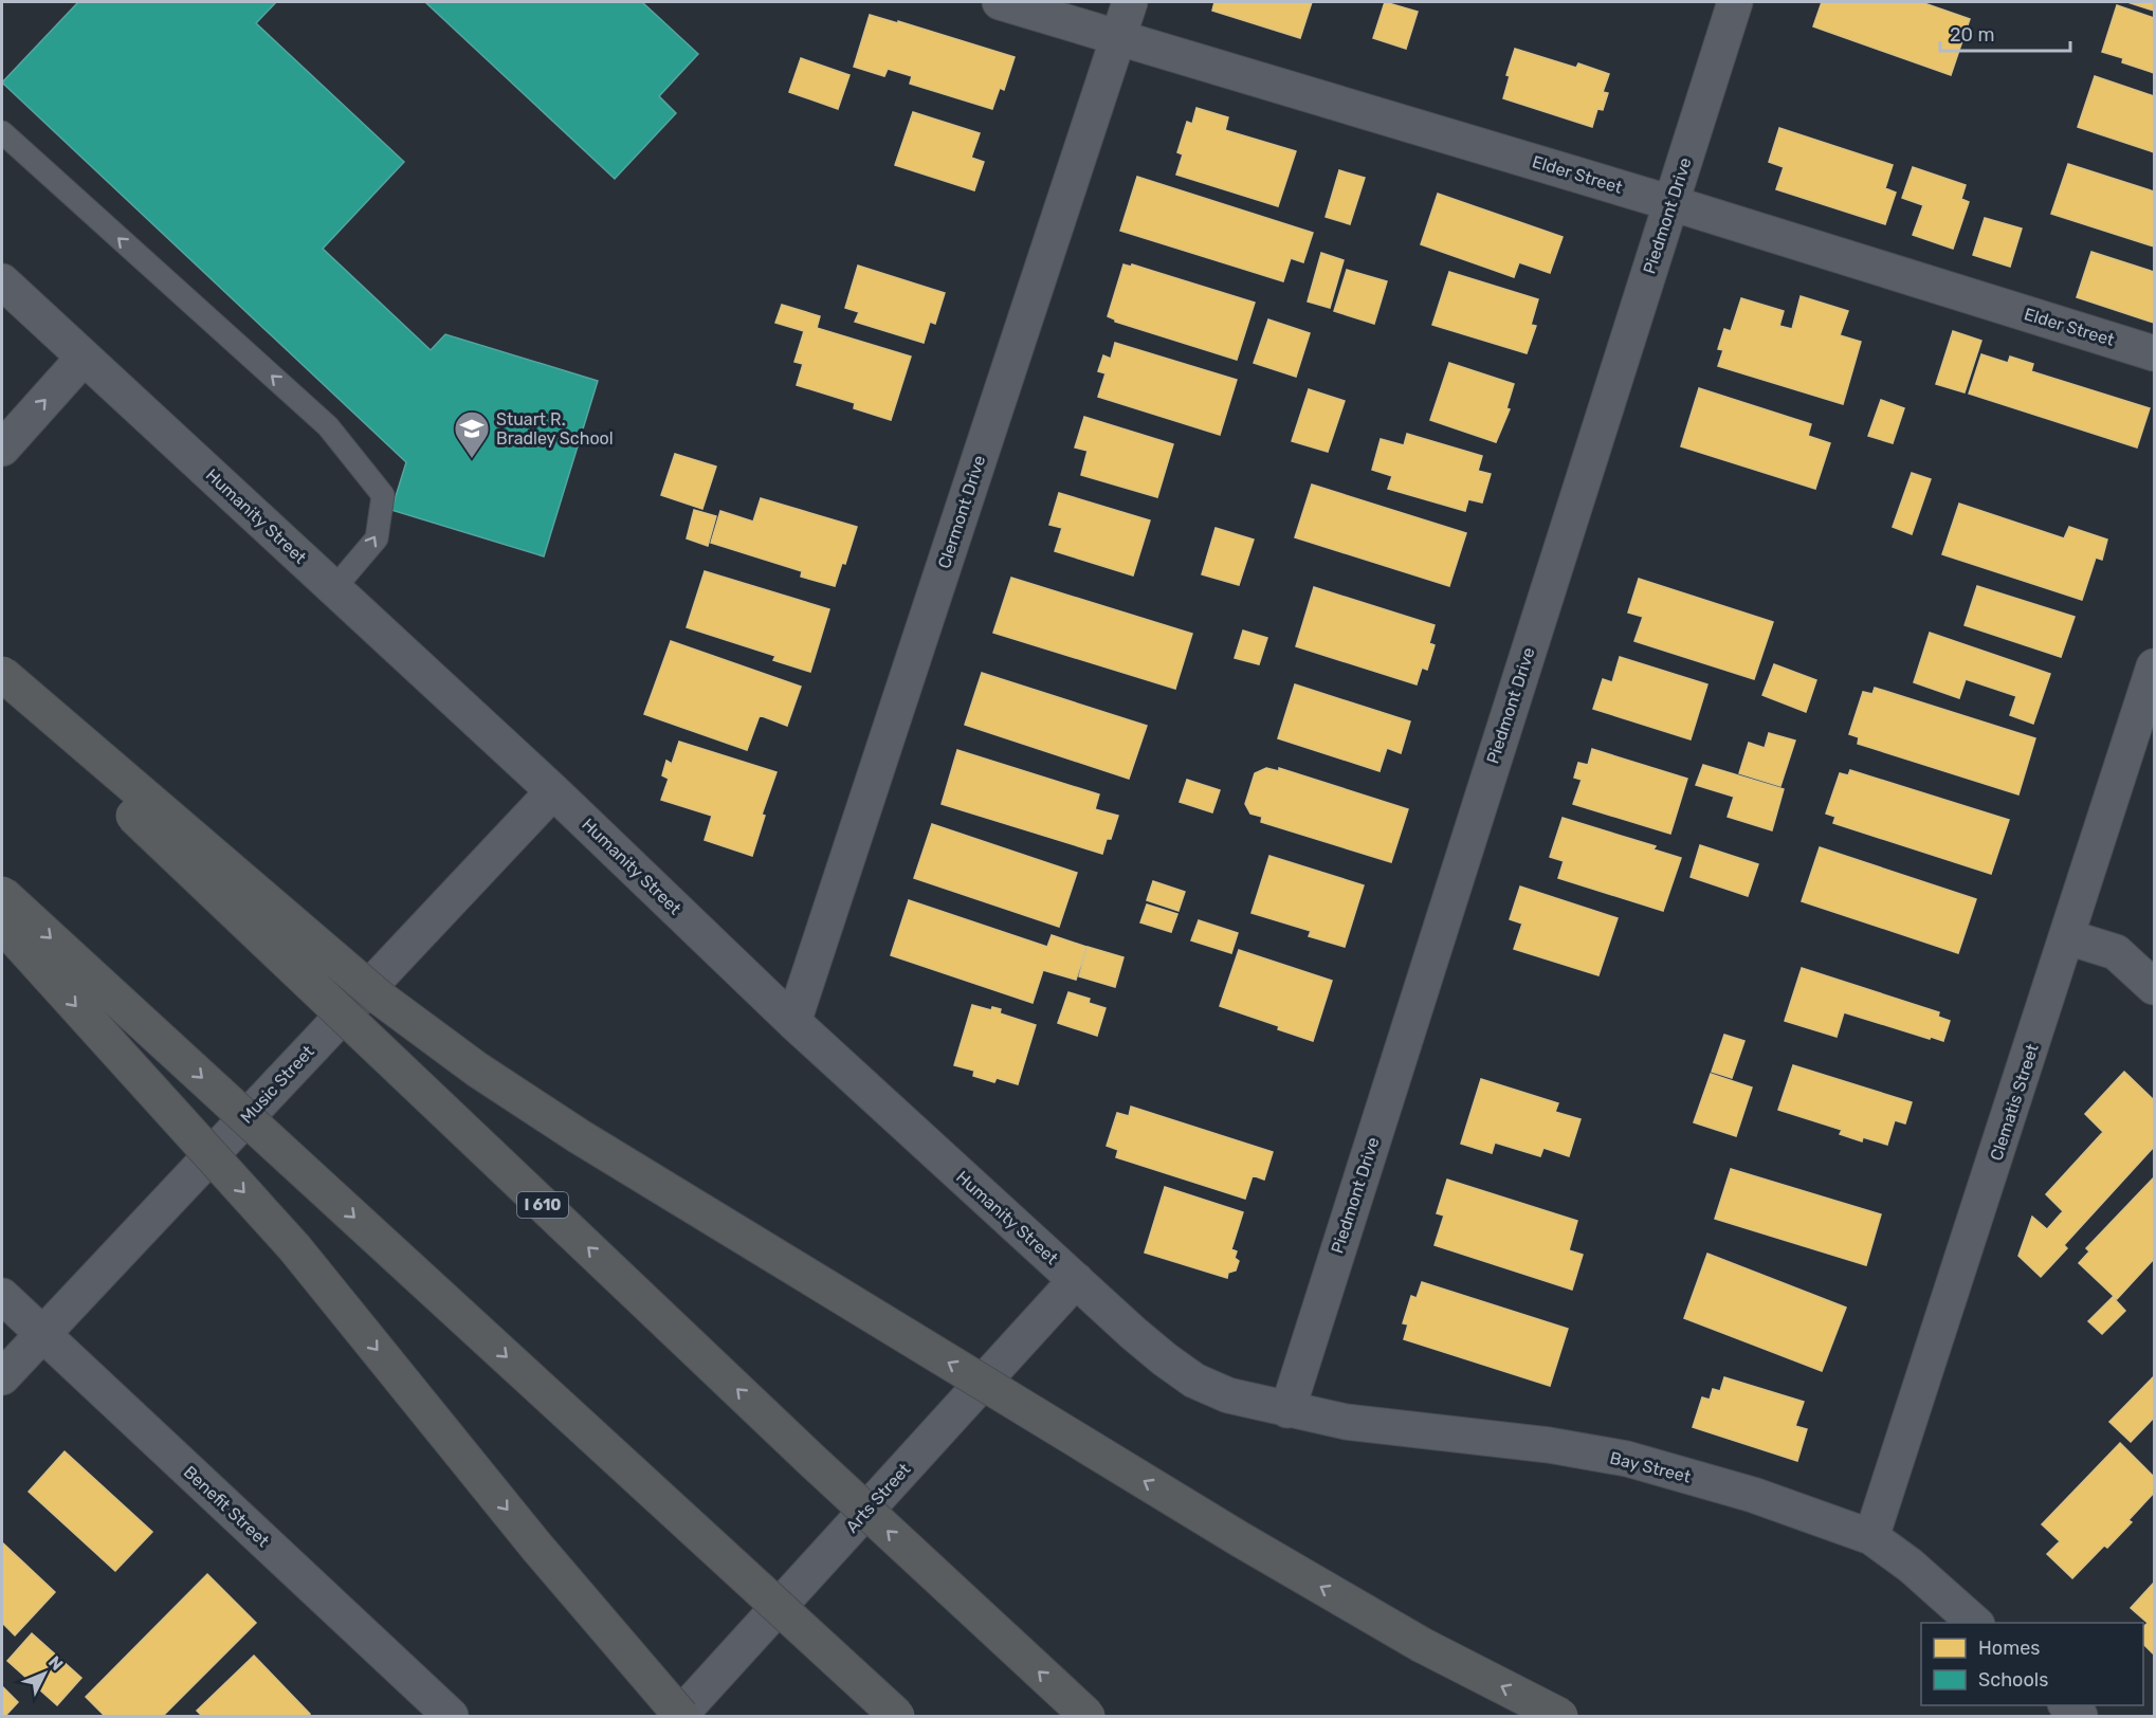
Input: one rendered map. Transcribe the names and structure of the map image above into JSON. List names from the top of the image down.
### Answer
{
  "streets": {
    "highway": ["I 610"],
    "street": [
      "Elder Street",
      "Piedmont Drive",
      "Clermont Drive",
      "Humanity Street",
      "Music Street",
      "Clematis Street",
      "Bay Street",
      "Arts Street",
      "Benefit Street"
    ]
  },
  "crossings": [
    ["Elder Street", "Piedmont Drive"],
    ["Elder Street", "Clermont Drive"],
    ["Piedmont Drive", "Humanity Street"],
    ["Piedmont Drive", "Bay Street"],
    ["Clermont Drive", "Humanity Street"],
    ["Humanity Street", "Music Street"],
    ["Humanity Street", "Bay Street"],
    ["Humanity Street", "Arts Street"],
    ["Music Street", "Benefit Street"],
    ["Clematis Street", "Bay Street"]
  ],
  "places": {
    "school or university": ["Stuart R. Bradley School"]
  },
  "legend": ["Homes", "Schools"],
  "scale_bar": "20 m",
  "north": "top right"
}
